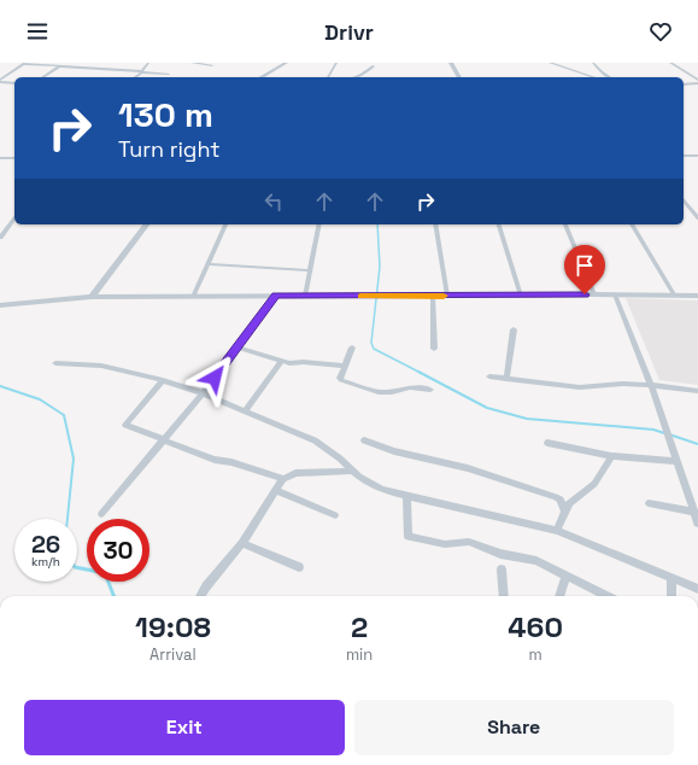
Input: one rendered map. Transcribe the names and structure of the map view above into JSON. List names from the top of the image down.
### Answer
{
  "page": {
    "header": "Drivr",
    "turn": ["130 m", "Turn right"],
    "speed": "26 km/h",
    "limit": "30",
    "eta": [
      "19:08",
      "Arrival",
      "2",
      "min",
      "460",
      "m"
    ],
    "buttons": ["Exit", "Share"]
  }
}
